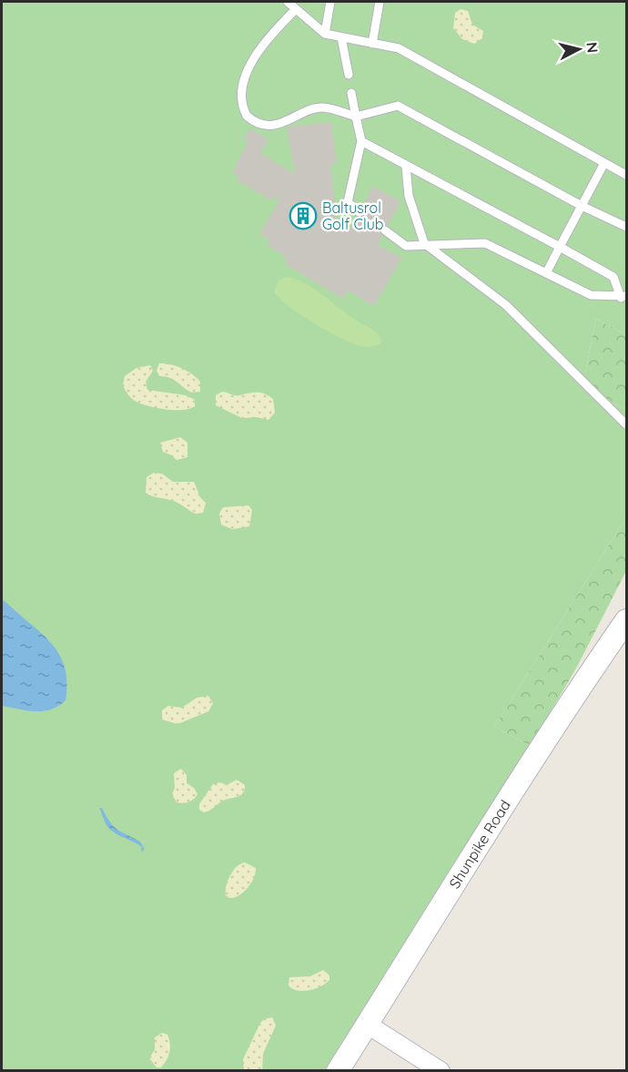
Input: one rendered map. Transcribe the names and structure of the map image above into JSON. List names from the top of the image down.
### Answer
{
  "streets": {
    "street": ["Shunpike Road"]
  },
  "places": {
    "building": ["Baltusrol Golf Club"]
  },
  "north": "right"
}
